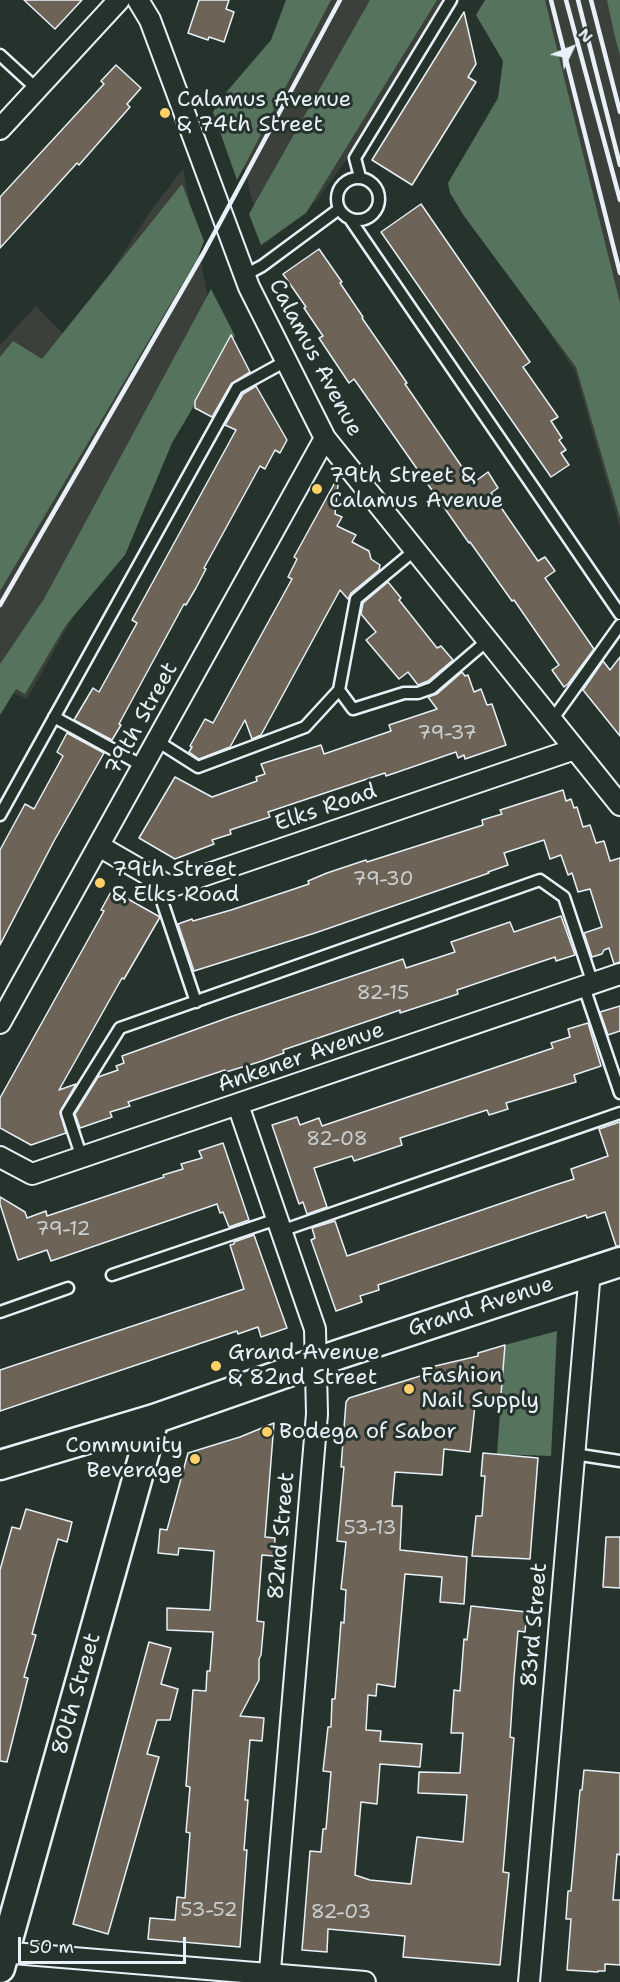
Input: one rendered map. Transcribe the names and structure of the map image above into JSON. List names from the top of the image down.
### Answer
{
  "streets": {
    "main road": ["Grand Avenue", "80th Street"],
    "street": [
      "Calamus Avenue",
      "79th Street",
      "Elks Road",
      "Ankener Avenue",
      "82nd Street",
      "83rd Street"
    ]
  },
  "crossings": [
    ["Calamus Avenue", "79th Street"],
    ["Calamus Avenue", "Elks Road"],
    ["Ankener Avenue", "82nd Street"],
    ["Grand Avenue", "82nd Street"],
    ["Grand Avenue", "83rd Street"],
    ["Grand Avenue", "80th Street"]
  ],
  "places": [
    "Calamus Avenue & 74th Street",
    "79th Street & Calamus Avenue",
    "79th Street & Elks Road",
    "Grand Avenue & 82nd Street",
    "Fashion Nail Supply",
    "Bodega of Sabor",
    "Community Beverage"
  ],
  "house_numbers": [
    "79-37",
    "79-30",
    "82-15",
    "82-08",
    "79-12",
    "53-13",
    "53-52",
    "82-03"
  ],
  "scale_bar": "50 m",
  "north": "top right"
}
